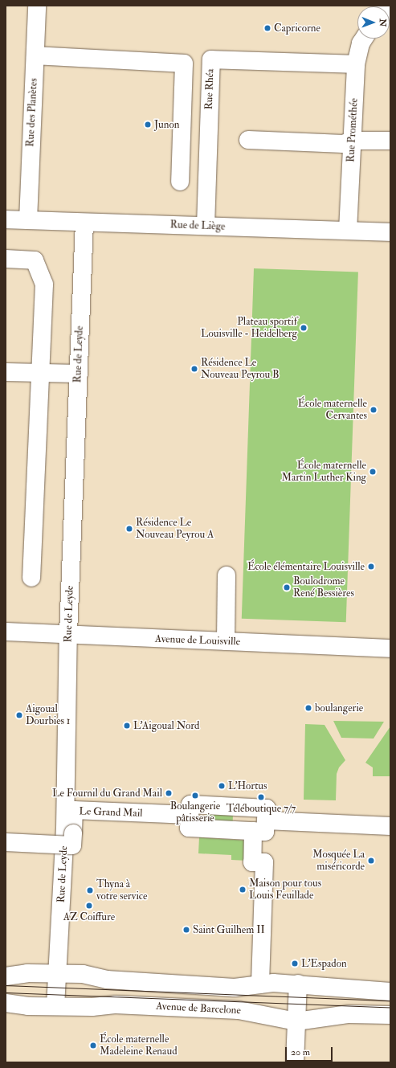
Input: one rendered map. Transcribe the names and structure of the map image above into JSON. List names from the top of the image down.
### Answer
{
  "streets": {
    "street": [
      "Rue Rhéa",
      "Rue des Planètes",
      "Rue Prométhée",
      "Rue de Liège",
      "Rue de Leyde",
      "Avenue de Louisville",
      "Le Grand Mail",
      "Avenue de Barcelone"
    ]
  },
  "crossings": [
    ["Rue Rhéa", "Rue Prométhée"],
    ["Rue Rhéa", "Rue de Liège"],
    ["Rue des Planètes", "Rue de Liège"],
    ["Rue Prométhée", "Rue de Liège"],
    ["Rue de Liège", "Rue de Leyde"],
    ["Rue de Leyde", "Avenue de Louisville"],
    ["Rue de Leyde", "Avenue de Barcelone"]
  ],
  "places": [
    "Capricorne",
    "Junon",
    "Plateau sportif Louisville - Heidelberg",
    "Résidence Le Nouveau Peyrou B",
    "École maternelle Cervantes",
    "École maternelle Martin Luther King",
    "Résidence Le Nouveau Peyrou A",
    "École élémentaire Louisville",
    "Boulodrome René Bessières",
    "boulangerie",
    "Aigoual Dourbies 1",
    "L'Aigoual Nord",
    "L'Hortus",
    "Le Fournil du Grand Mail",
    "Boulangerie pâtisserie",
    "Téléboutique 7/7",
    "Mosquée La miséricorde",
    "Maison pour tous Louis Feuillade",
    "Thyna à votre service",
    "AZ Coiffure",
    "Saint Guilhem II",
    "L'Espadon",
    "École maternelle Madeleine Renaud"
  ],
  "scale_bar": "20 m",
  "north": "right"
}
